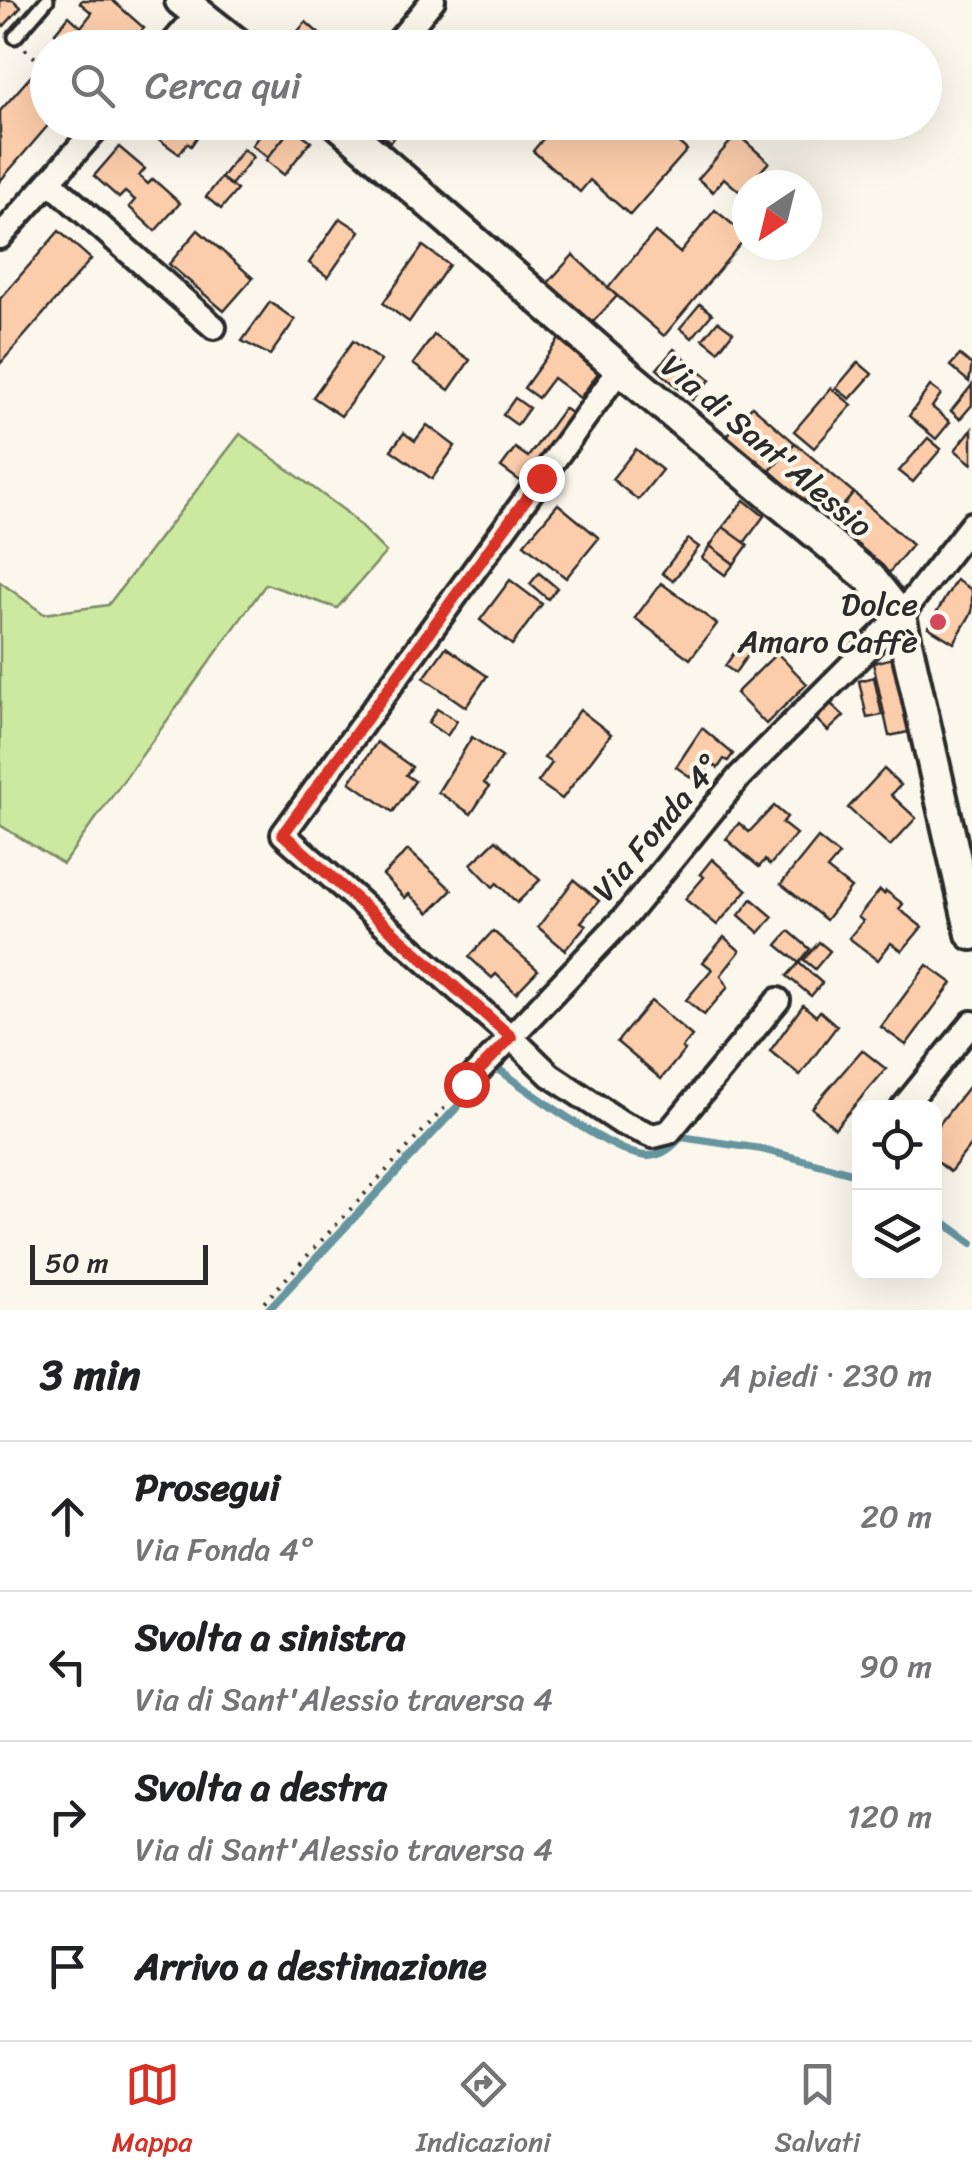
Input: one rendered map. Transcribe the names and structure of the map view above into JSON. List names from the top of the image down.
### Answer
{
  "streets": {
    "street": ["Via di Sant'Alessio", "Via Fonda 4°"]
  },
  "crossings": [
    ["Via di Sant'Alessio", "Via Fonda 4°"]
  ],
  "places": ["Dolce Amaro Caffè"],
  "scale_bar": "50 m",
  "north": "bottom left",
  "page": {
    "search": "Cerca qui",
    "scale": "50 m",
    "heading": ["3 min", "A piedi · 230 m"],
    "list": [
      ["Prosegui", "Via Fonda 4°", "20 m"],
      ["Svolta a sinistra", "Via di Sant'Alessio traversa 4", "90 m"],
      ["Svolta a destra", "Via di Sant'Alessio traversa 4", "120 m"],
      "Arrivo a destinazione"
    ],
    "nav": ["Mappa", "Indicazioni", "Salvati"]
  }
}
